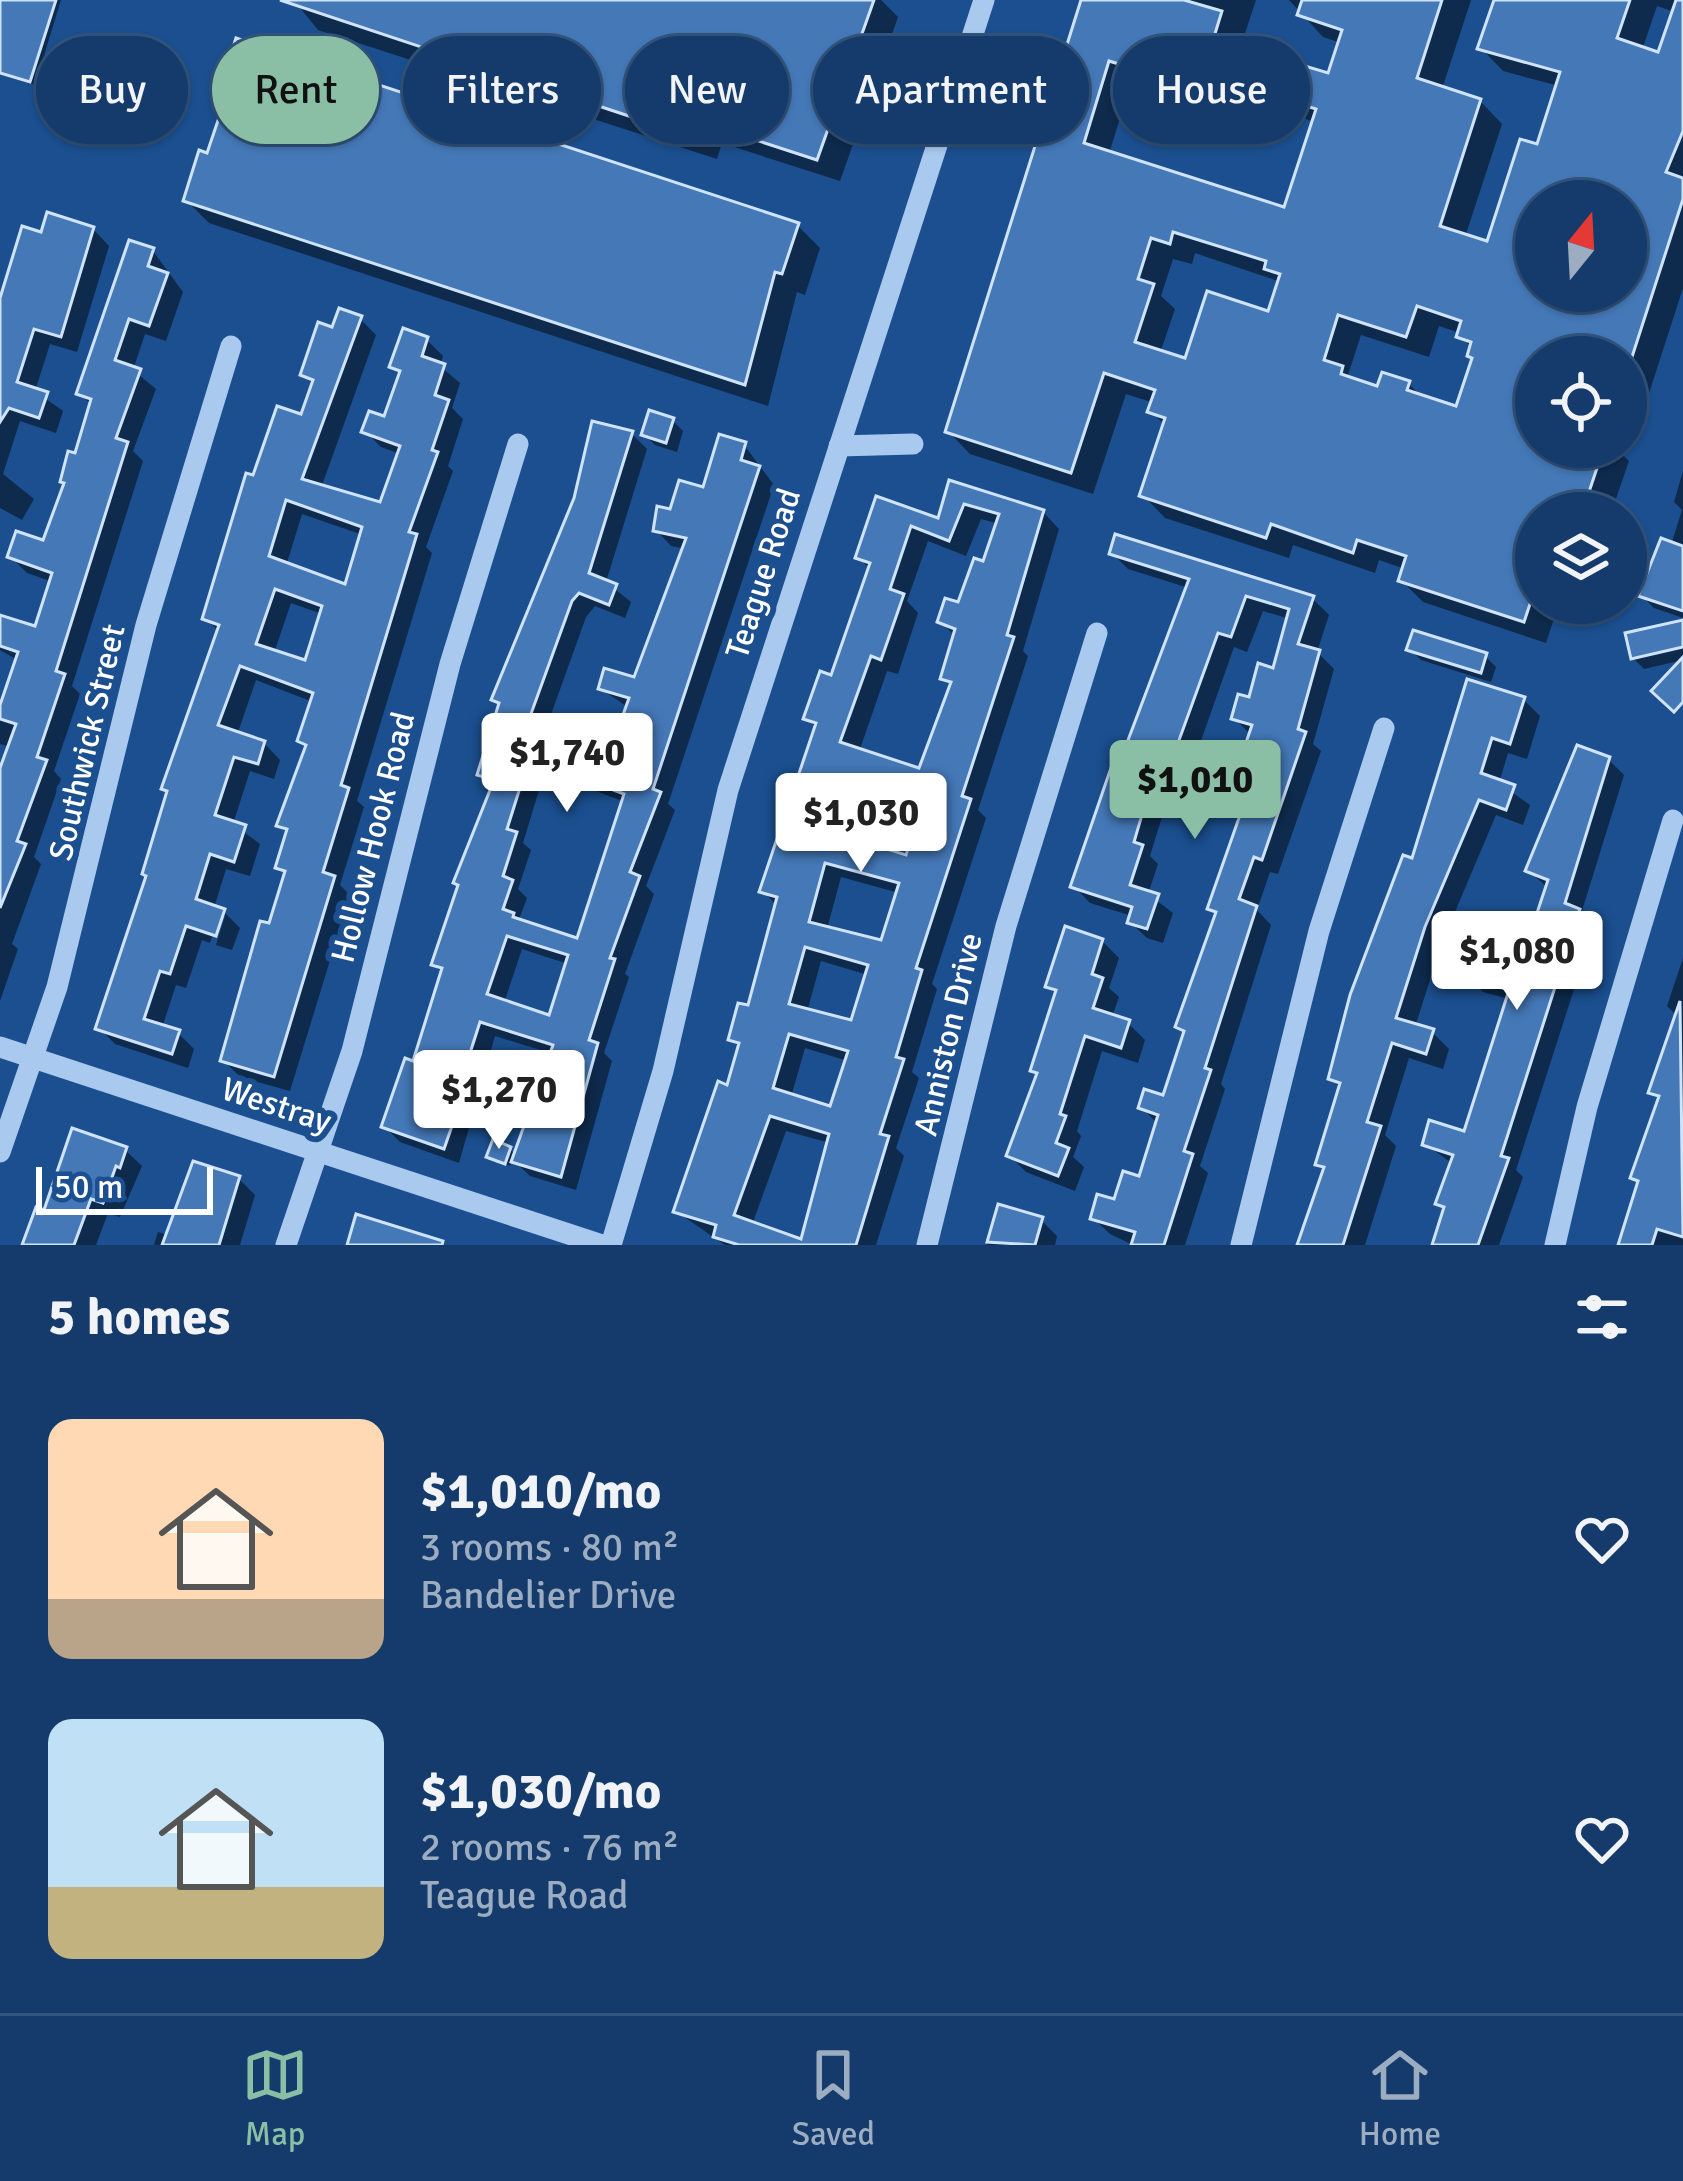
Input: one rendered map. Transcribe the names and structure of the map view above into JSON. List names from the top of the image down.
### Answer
{
  "streets": {
    "street": [
      "Teague Road",
      "Southwick Street",
      "Hollow Hook Road",
      "Anniston Drive",
      "Westray"
    ]
  },
  "crossings": [
    ["Southwick Street", "Westray"],
    ["Hollow Hook Road", "Westray"]
  ],
  "scale_bar": "50 m",
  "north": "top",
  "page": {
    "chip": [
      "Buy",
      "Rent",
      "Filters",
      "New",
      "Apartment",
      "House"
    ],
    "price": [
      "$1,740",
      "$1,010",
      "$1,030",
      "$1,080",
      "$1,270"
    ],
    "scale": "50 m",
    "heading": "5 homes",
    "list": [
      {
        "name": "$1,010/mo",
        "note": "3 rooms · 80 m² · Bandelier Drive"
      },
      {
        "name": "$1,030/mo",
        "note": "2 rooms · 76 m² · Teague Road"
      }
    ],
    "tabs": ["Map", "Saved", "Home"]
  }
}
